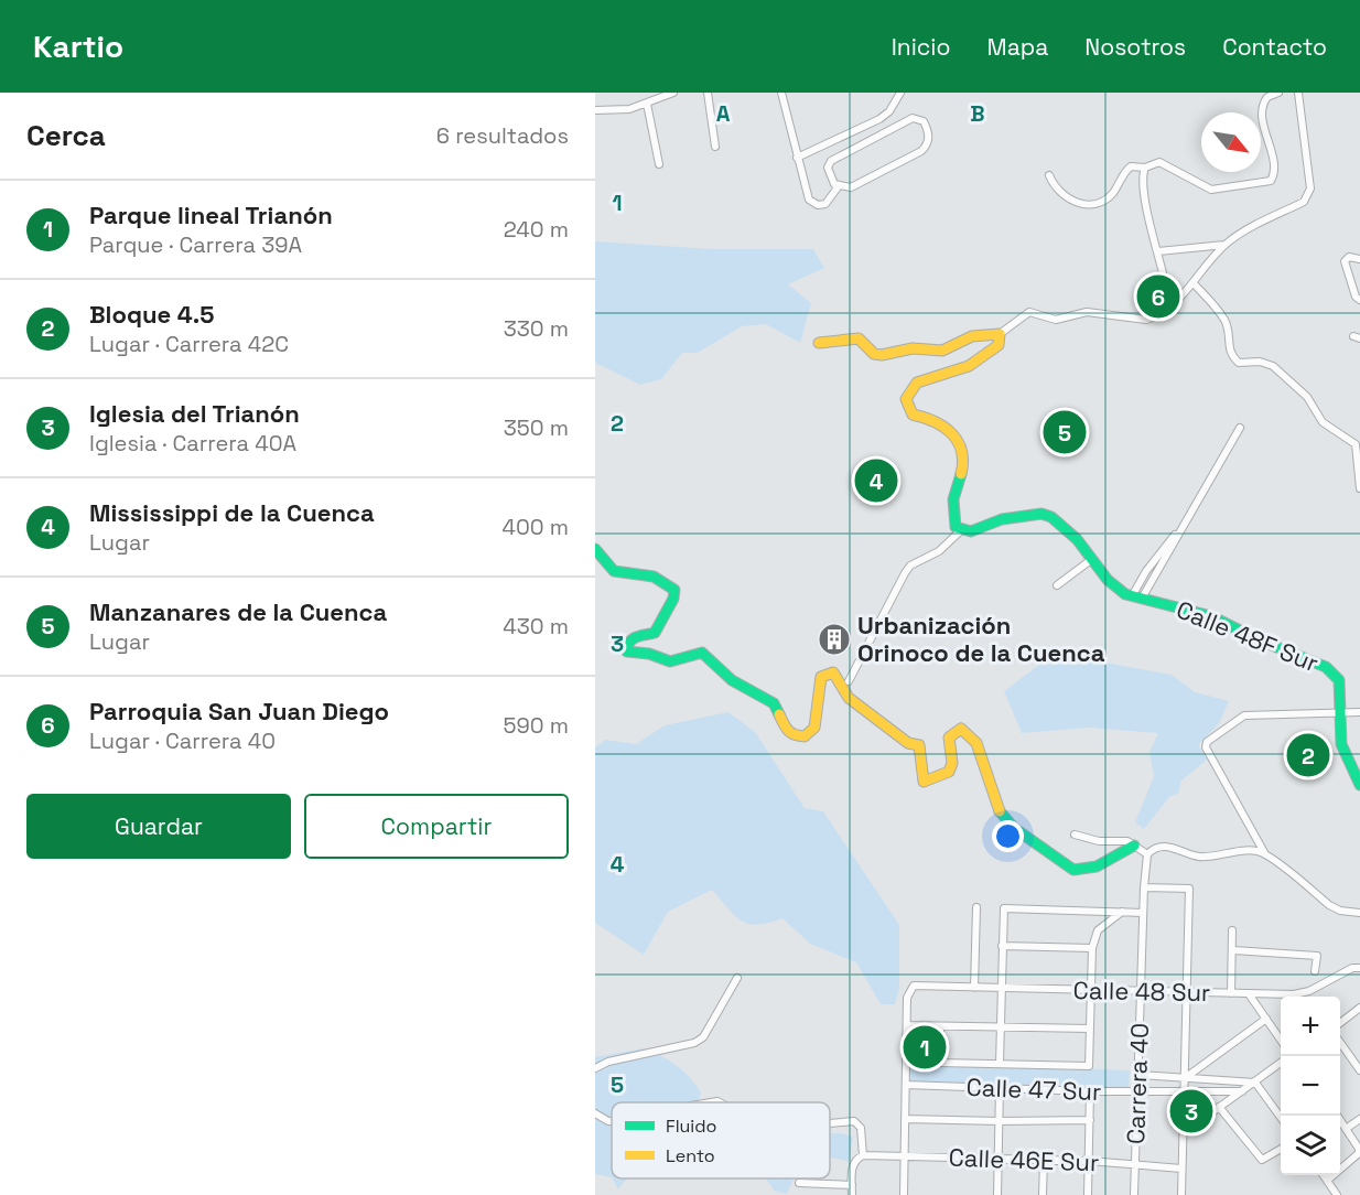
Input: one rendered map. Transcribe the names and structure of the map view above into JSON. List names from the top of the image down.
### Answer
{
  "streets": {
    "street": [
      "Calle 48F Sur",
      "Calle 48 Sur",
      "Carrera 40",
      "Calle 47 Sur",
      "Calle 46E Sur"
    ]
  },
  "crossings": [
    ["Calle 48 Sur", "Carrera 40"],
    ["Carrera 40", "Calle 47 Sur"],
    ["Carrera 40", "Calle 46E Sur"]
  ],
  "places": {
    "building": ["Urbanización Orinoco de la Cuenca"]
  },
  "legend": ["Fluido", "Lento"],
  "north": "bottom right",
  "page": {
    "header": "Kartio",
    "nav": [
      "Inicio",
      "Mapa",
      "Nosotros",
      "Contacto"
    ],
    "heading": ["Cerca", "6 resultados"],
    "list": [
      {
        "mark": "1",
        "name": "Parque lineal Trianón",
        "note": "Parque · Carrera 39A",
        "value": "240 m"
      },
      {
        "mark": "2",
        "name": "Bloque 4.5",
        "note": "Lugar · Carrera 42C",
        "value": "330 m"
      },
      {
        "mark": "3",
        "name": "Iglesia del Trianón",
        "note": "Iglesia · Carrera 40A",
        "value": "350 m"
      },
      {
        "mark": "4",
        "name": "Mississippi de la Cuenca",
        "note": "Lugar",
        "value": "400 m"
      },
      {
        "mark": "5",
        "name": "Manzanares de la Cuenca",
        "note": "Lugar",
        "value": "430 m"
      },
      {
        "mark": "6",
        "name": "Parroquia San Juan Diego",
        "note": "Lugar · Carrera 40",
        "value": "590 m"
      }
    ],
    "pins": [
      "6",
      "5",
      "4",
      "2",
      "1",
      "3"
    ],
    "buttons": ["Guardar", "Compartir"],
    "map_buttons": ["+", "−"]
  },
  "grid": {
    "columns": ["A", "B"],
    "rows": [
      "1",
      "2",
      "3",
      "4",
      "5"
    ]
  }
}
